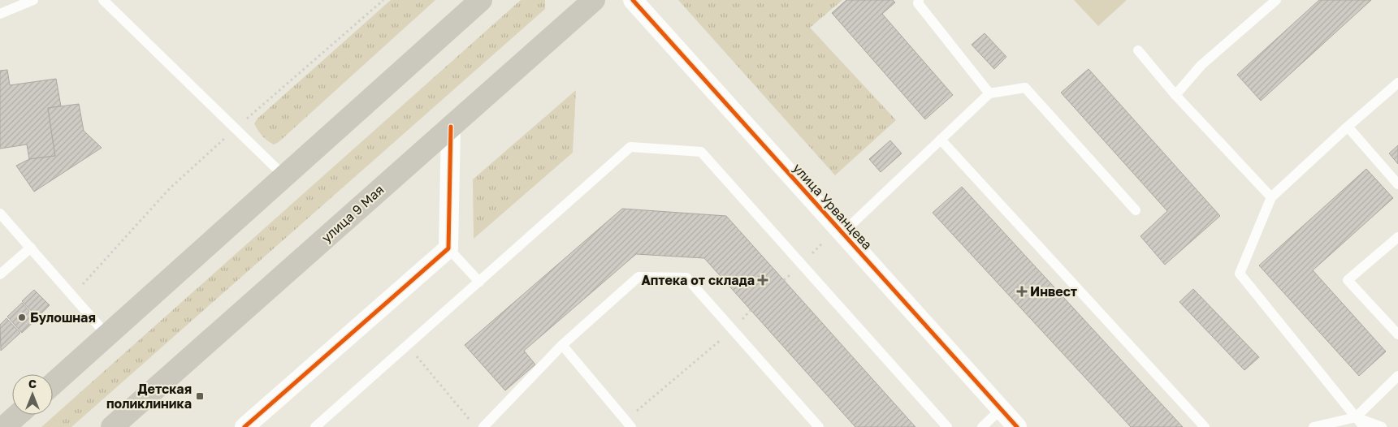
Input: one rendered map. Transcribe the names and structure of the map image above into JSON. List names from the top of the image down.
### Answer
{
  "streets": {
    "main road": ["улица 9 Мая"],
    "street": ["улица Урванцева"]
  },
  "places": {
    "health": ["Аптека от склада", "Инвест"],
    "other": ["Булошная"],
    "transit": ["Детская поликлиника"]
  },
  "north": "top"
}
